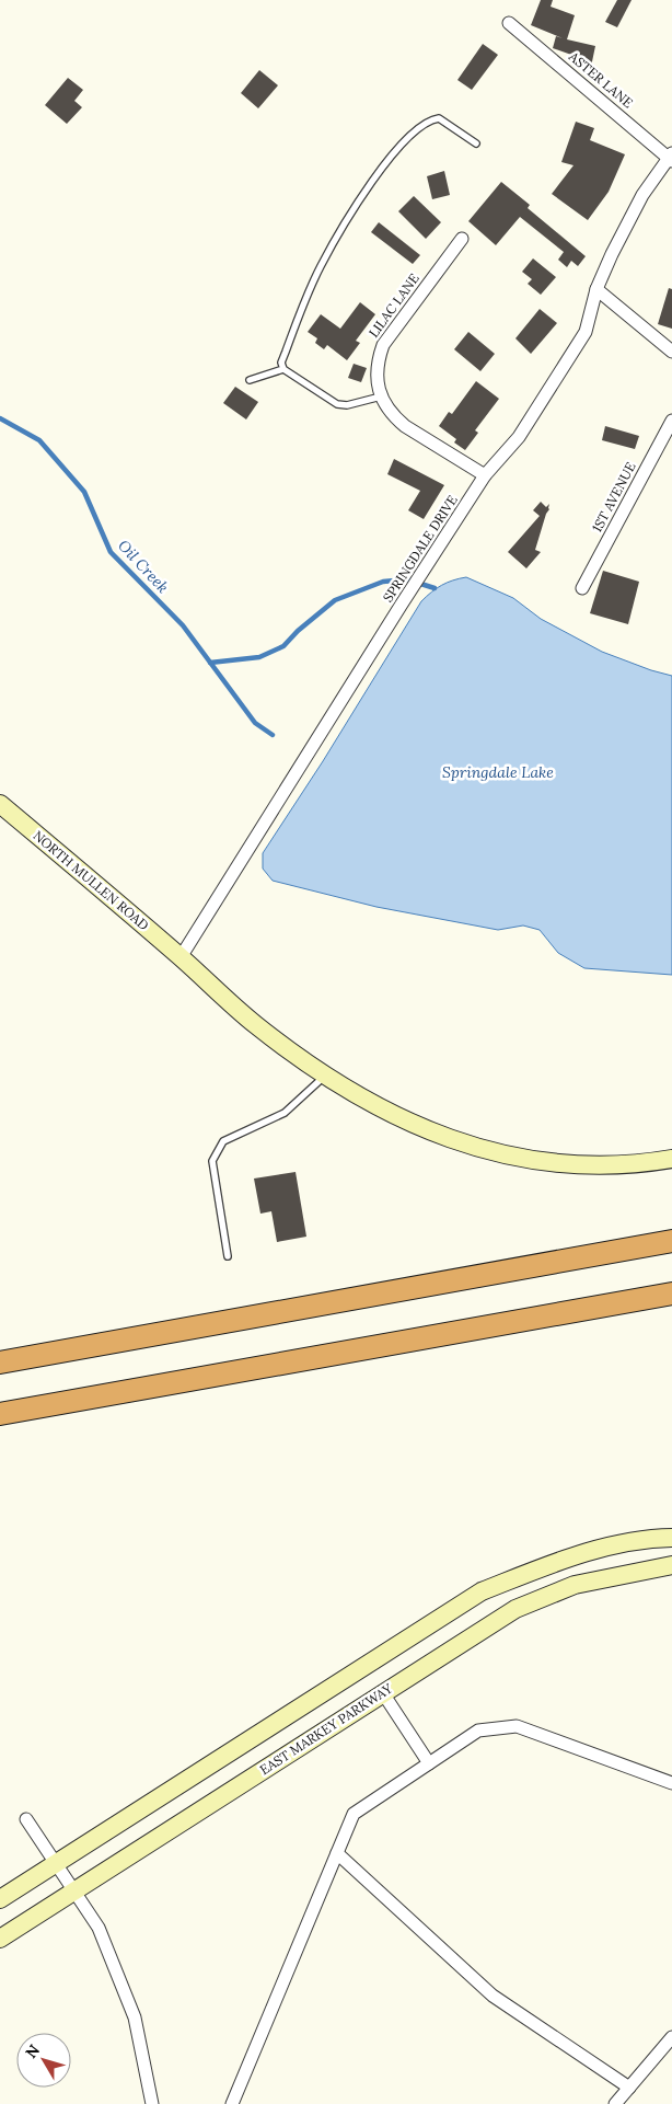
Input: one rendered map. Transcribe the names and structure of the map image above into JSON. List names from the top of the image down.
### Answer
{
  "streets": {
    "street": [
      "ASTER LANE",
      "LILAC LANE",
      "1ST AVENUE",
      "SPRINGDALE DRIVE",
      "NORTH MULLEN ROAD",
      "EAST MARKEY PARKWAY"
    ]
  },
  "crossings": [
    ["ASTER LANE", "SPRINGDALE DRIVE"],
    ["LILAC LANE", "SPRINGDALE DRIVE"],
    ["SPRINGDALE DRIVE", "NORTH MULLEN ROAD"]
  ],
  "water": ["Oil Creek", "Springdale Lake"],
  "north": "top left"
}
